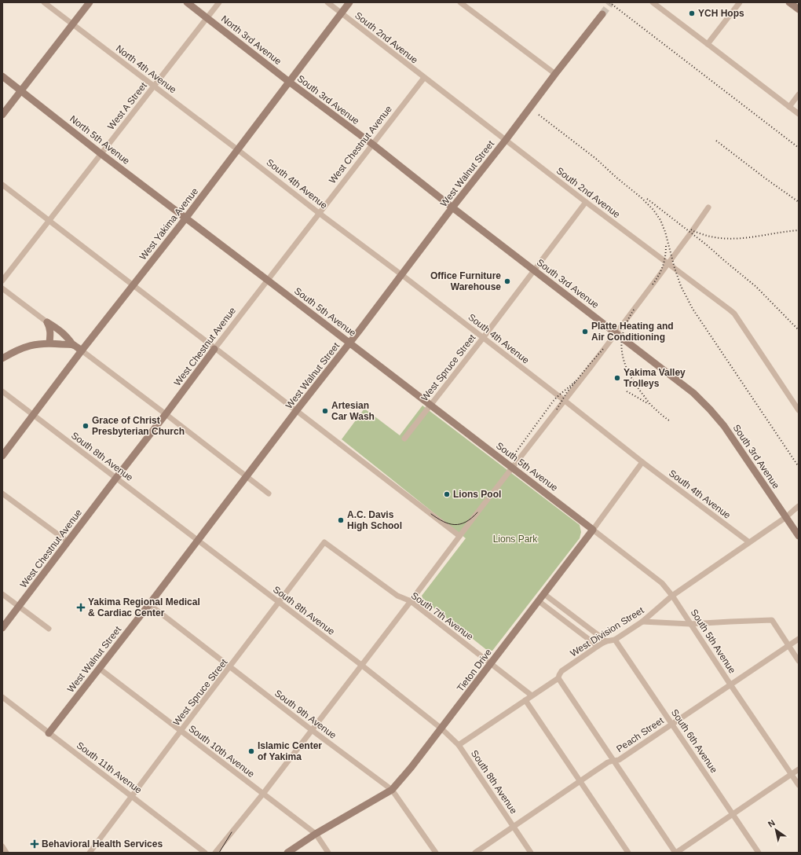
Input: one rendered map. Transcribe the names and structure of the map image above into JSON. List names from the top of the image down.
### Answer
{
  "streets": {
    "street": [
      "South 2nd Avenue",
      "North 3rd Avenue",
      "North 4th Avenue",
      "South 3rd Avenue",
      "West A Street",
      "North 5th Avenue",
      "West Chestnut Avenue",
      "West Walnut Street",
      "South 4th Avenue",
      "West Yakima Avenue",
      "South 5th Avenue",
      "West Spruce Street",
      "South 8th Avenue",
      "South 7th Avenue",
      "West Division Street",
      "Tieton Drive",
      "South 9th Avenue",
      "Peach Street",
      "South 6th Avenue",
      "South 10th Avenue",
      "South 11th Avenue"
    ]
  },
  "crossings": [
    ["South 2nd Avenue", "West Chestnut Avenue"],
    ["South 2nd Avenue", "West Walnut Street"],
    ["South 2nd Avenue", "West Yakima Avenue"],
    ["South 2nd Avenue", "West Spruce Street"],
    ["North 3rd Avenue", "South 3rd Avenue"],
    ["North 3rd Avenue", "West A Street"],
    ["North 3rd Avenue", "West Yakima Avenue"],
    ["North 4th Avenue", "West A Street"],
    ["North 4th Avenue", "South 4th Avenue"],
    ["North 4th Avenue", "West Yakima Avenue"],
    ["South 3rd Avenue", "West Chestnut Avenue"],
    ["South 3rd Avenue", "West Walnut Street"],
    ["South 3rd Avenue", "West Yakima Avenue"],
    ["South 3rd Avenue", "West Spruce Street"],
    ["South 3rd Avenue", "West Division Street"],
    ["West A Street", "North 5th Avenue"],
    ["North 5th Avenue", "West Yakima Avenue"],
    ["North 5th Avenue", "South 5th Avenue"],
    ["West Chestnut Avenue", "South 4th Avenue"],
    ["West Chestnut Avenue", "South 5th Avenue"],
    ["West Chestnut Avenue", "South 8th Avenue"],
    ["West Walnut Street", "South 4th Avenue"],
    ["West Walnut Street", "South 5th Avenue"],
    ["West Walnut Street", "South 8th Avenue"],
    ["West Walnut Street", "South 9th Avenue"],
    ["West Walnut Street", "South 10th Avenue"],
    ["West Walnut Street", "South 11th Avenue"],
    ["South 4th Avenue", "West Yakima Avenue"],
    ["South 4th Avenue", "West Spruce Street"],
    ["South 4th Avenue", "West Division Street"],
    ["South 4th Avenue", "Tieton Drive"],
    ["West Yakima Avenue", "South 5th Avenue"],
    ["West Yakima Avenue", "South 8th Avenue"],
    ["South 5th Avenue", "West Spruce Street"],
    ["South 5th Avenue", "West Division Street"],
    ["South 5th Avenue", "Tieton Drive"],
    ["South 5th Avenue", "Peach Street"],
    ["West Spruce Street", "South 8th Avenue"],
    ["West Spruce Street", "South 7th Avenue"],
    ["West Spruce Street", "South 9th Avenue"],
    ["West Spruce Street", "South 10th Avenue"],
    ["West Spruce Street", "South 11th Avenue"],
    ["South 8th Avenue", "West Division Street"],
    ["South 8th Avenue", "Tieton Drive"],
    ["South 8th Avenue", "Peach Street"],
    ["South 7th Avenue", "West Division Street"],
    ["South 7th Avenue", "Tieton Drive"],
    ["West Division Street", "South 6th Avenue"],
    ["Tieton Drive", "South 9th Avenue"],
    ["Tieton Drive", "South 10th Avenue"],
    ["Peach Street", "South 6th Avenue"]
  ],
  "parks": ["Lions Park"],
  "places": {
    "other": [
      "YCH Hops",
      "Office Furniture Warehouse",
      "Platte Heating and Air Conditioning",
      "Yakima Valley Trolleys",
      "Artesian Car Wash",
      "Grace of Christ Presbyterian Church",
      "Lions Pool",
      "A.C. Davis High School",
      "Islamic Center of Yakima"
    ],
    "health": ["Yakima Regional Medical & Cardiac Center", "Behavioral Health Services"]
  },
  "north": "top left"
}
